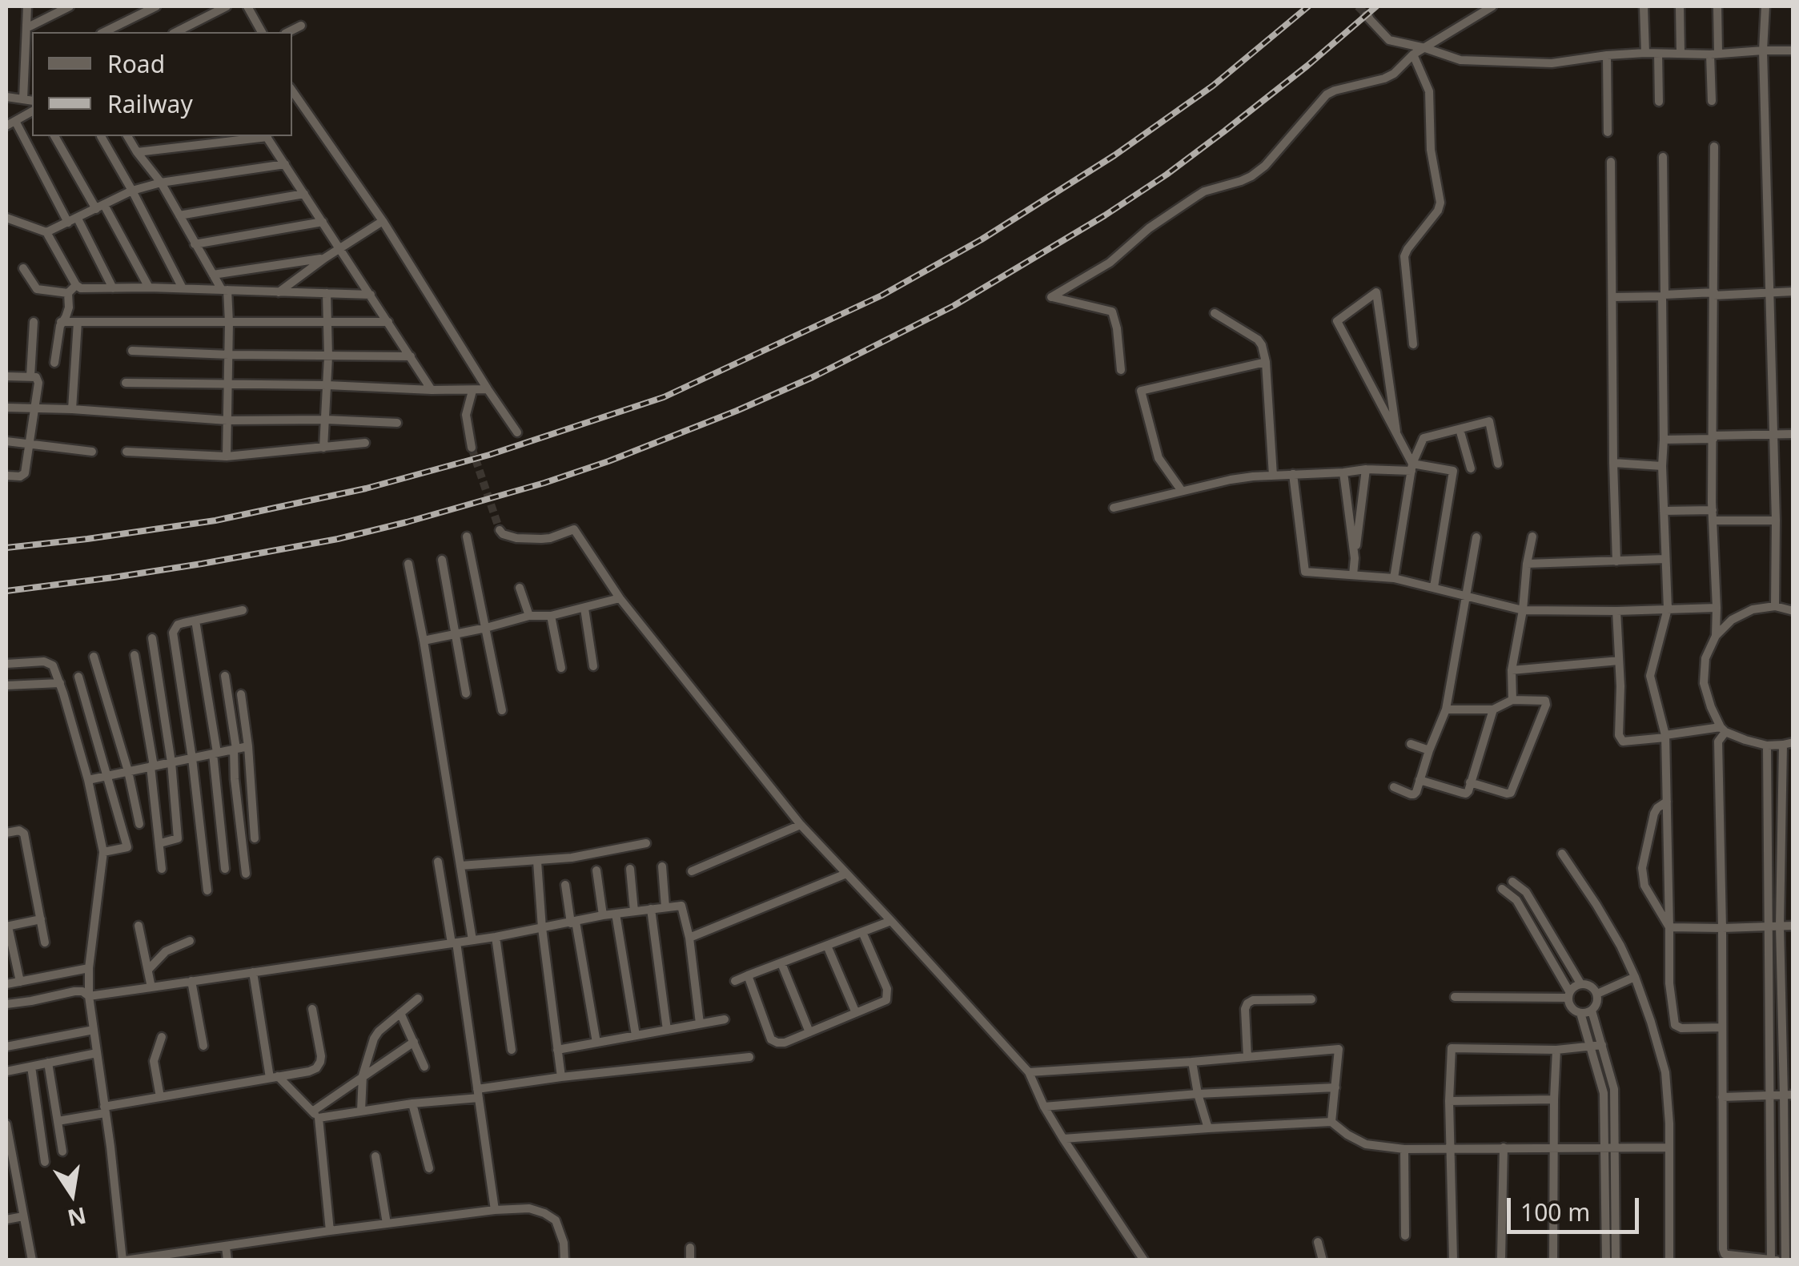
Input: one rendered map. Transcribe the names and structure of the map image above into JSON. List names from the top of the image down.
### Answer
{
  "legend": ["Road", "Railway"],
  "scale_bar": "100 m",
  "north": "bottom"
}
